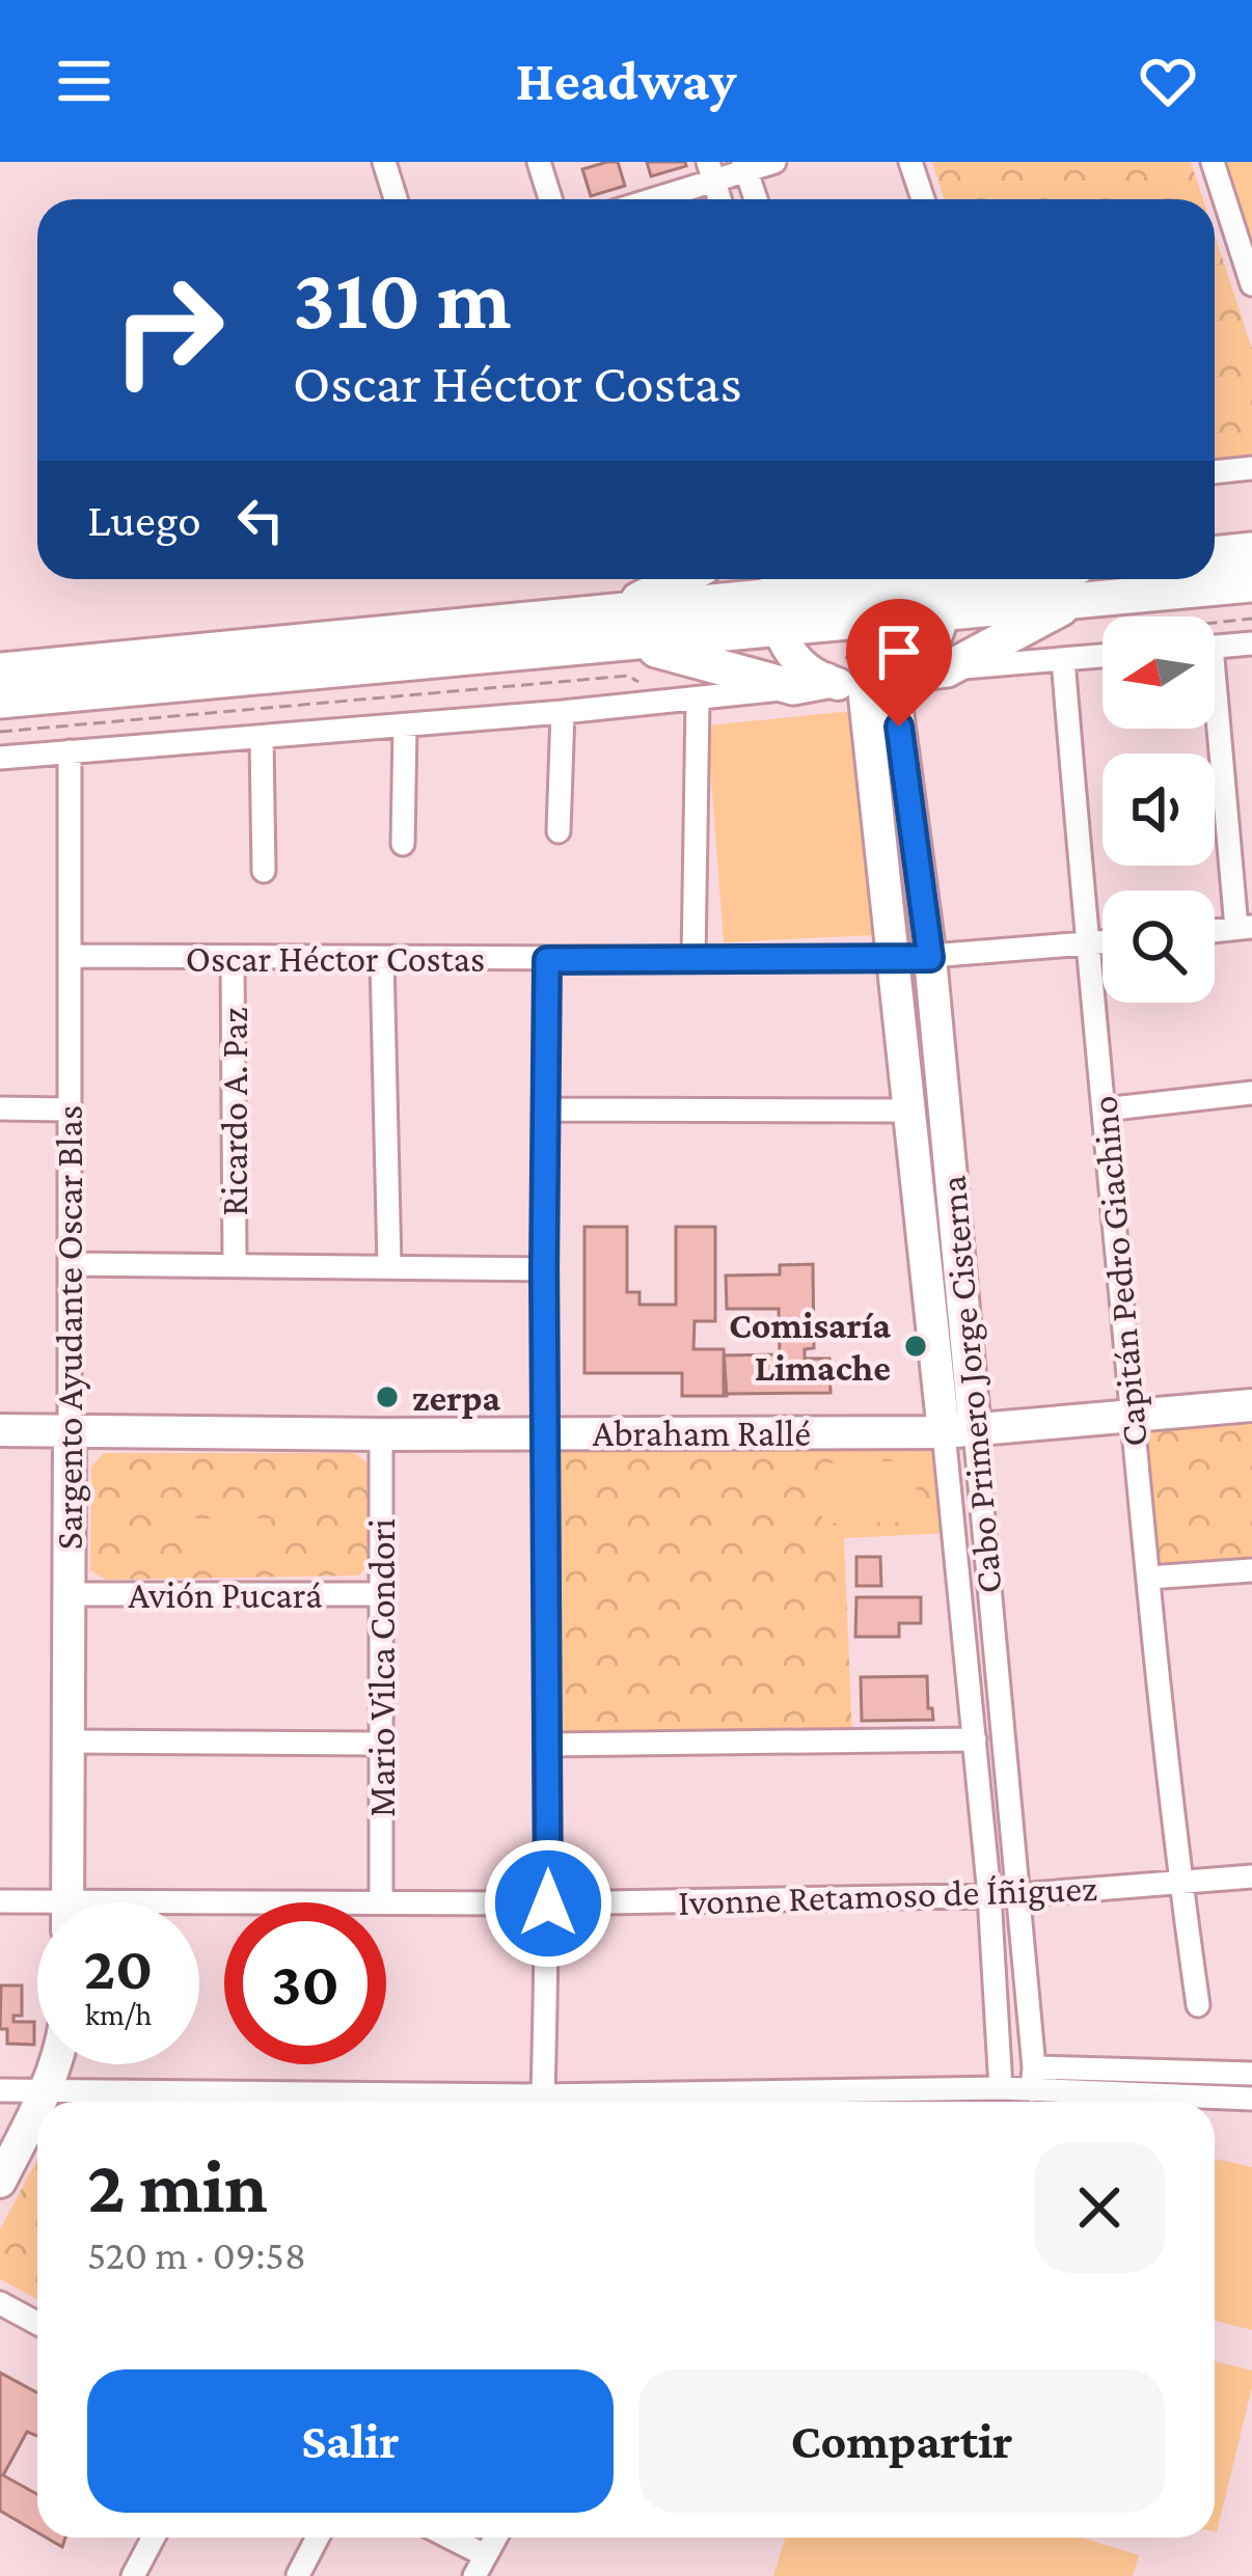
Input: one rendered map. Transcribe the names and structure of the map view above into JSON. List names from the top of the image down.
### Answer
{
  "streets": {
    "street": [
      "Oscar Héctor Costas",
      "Ricardo A. Paz",
      "Capitán Pedro Giachino",
      "Sargento Ayudante Oscar Blas",
      "Cabo Primero Jorge Cisterna",
      "Abraham Rallé",
      "Avión Pucará",
      "Mario Vilca Condori",
      "Ivonne Retamoso de Íñiguez"
    ]
  },
  "crossings": [
    ["Oscar Héctor Costas", "Ricardo A. Paz"],
    ["Oscar Héctor Costas", "Capitán Pedro Giachino"],
    ["Oscar Héctor Costas", "Sargento Ayudante Oscar Blas"],
    ["Oscar Héctor Costas", "Cabo Primero Jorge Cisterna"],
    ["Capitán Pedro Giachino", "Abraham Rallé"],
    ["Capitán Pedro Giachino", "Ivonne Retamoso de Íñiguez"],
    ["Sargento Ayudante Oscar Blas", "Abraham Rallé"],
    ["Sargento Ayudante Oscar Blas", "Avión Pucará"],
    ["Cabo Primero Jorge Cisterna", "Abraham Rallé"],
    ["Cabo Primero Jorge Cisterna", "Ivonne Retamoso de Íñiguez"],
    ["Abraham Rallé", "Mario Vilca Condori"],
    ["Avión Pucará", "Mario Vilca Condori"],
    ["Mario Vilca Condori", "Ivonne Retamoso de Íñiguez"]
  ],
  "places": ["Comisaría Limache", "zerpa"],
  "north": "left",
  "page": {
    "header": "Headway",
    "turn": ["310 m", "Oscar Héctor Costas"],
    "then": "Luego",
    "speed": "20 km/h",
    "limit": "30",
    "heading": ["2 min", "520 m · 09:58"],
    "buttons": ["Salir", "Compartir"]
  }
}
